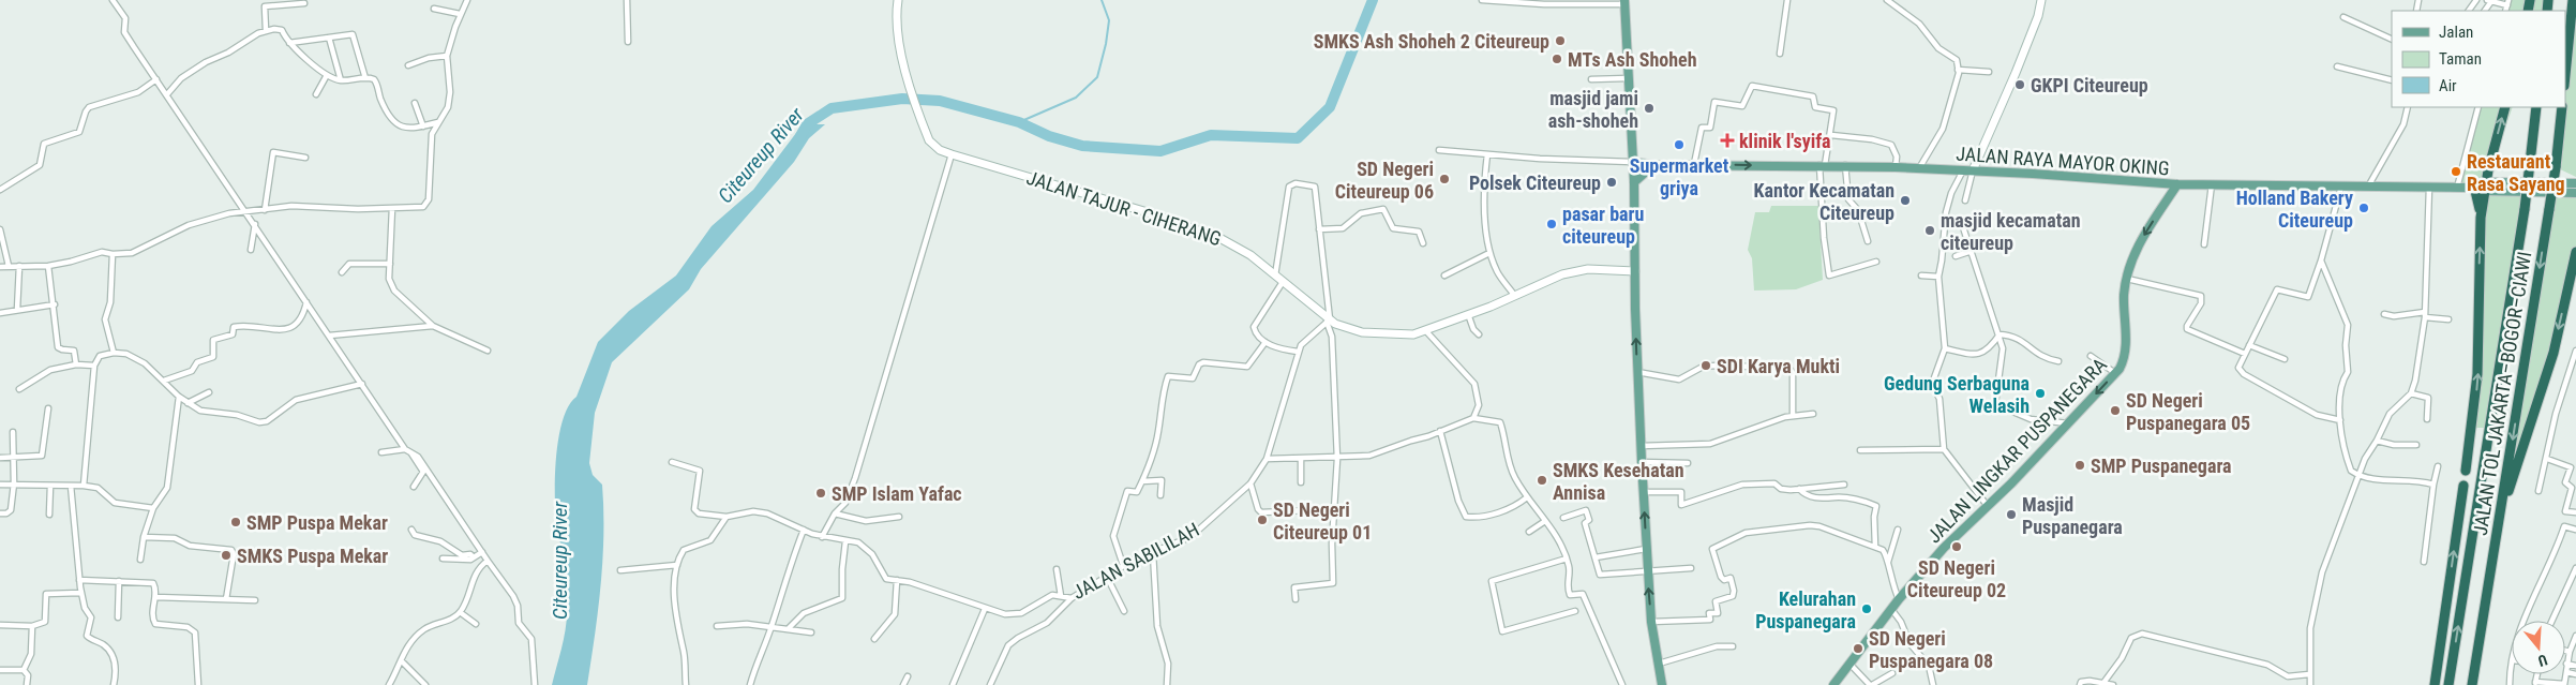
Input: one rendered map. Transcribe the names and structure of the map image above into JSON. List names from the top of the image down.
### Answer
{
  "streets": {
    "highway": ["JALAN TOL JAKARTA–BOGOR–CIAWI"],
    "main road": ["JALAN RAYA MAYOR OKING", "JALAN TAJUR - CIHERANG", "JALAN LINGKAR PUSPANEGARA"],
    "street": ["JALAN SABILILAH"]
  },
  "crossings": [
    ["JALAN RAYA MAYOR OKING", "JALAN LINGKAR PUSPANEGARA"],
    ["JALAN TAJUR - CIHERANG", "JALAN SABILILAH"]
  ],
  "water": ["Citeureup River"],
  "places": {
    "other": [
      "SMKS Ash Shoheh 2 Citeureup",
      "MTs Ash Shoheh",
      "GKPI Citeureup",
      "masjid jami ash-shoheh",
      "Supermarket griya",
      "Restaurant Rasa Sayang",
      "SD Negeri Citeureup 06",
      "Polsek Citeureup",
      "Kantor Kecamatan Citeureup",
      "Holland Bakery Citeureup",
      "pasar baru citeureup",
      "masjid kecamatan citeureup",
      "SDI Karya Mukti",
      "Gedung Serbaguna Welasih",
      "SD Negeri Puspanegara 05",
      "SMP Puspanegara",
      "SMKS Kesehatan Annisa",
      "SMP Islam Yafac",
      "Masjid Puspanegara",
      "SD Negeri Citeureup 01",
      "SMP Puspa Mekar",
      "SD Negeri Citeureup 02",
      "SMKS Puspa Mekar",
      "Kelurahan Puspanegara",
      "SD Negeri Puspanegara 08"
    ],
    "health": ["klinik l'syifa"]
  },
  "legend": ["Jalan", "Taman", "Air"],
  "north": "bottom"
}
